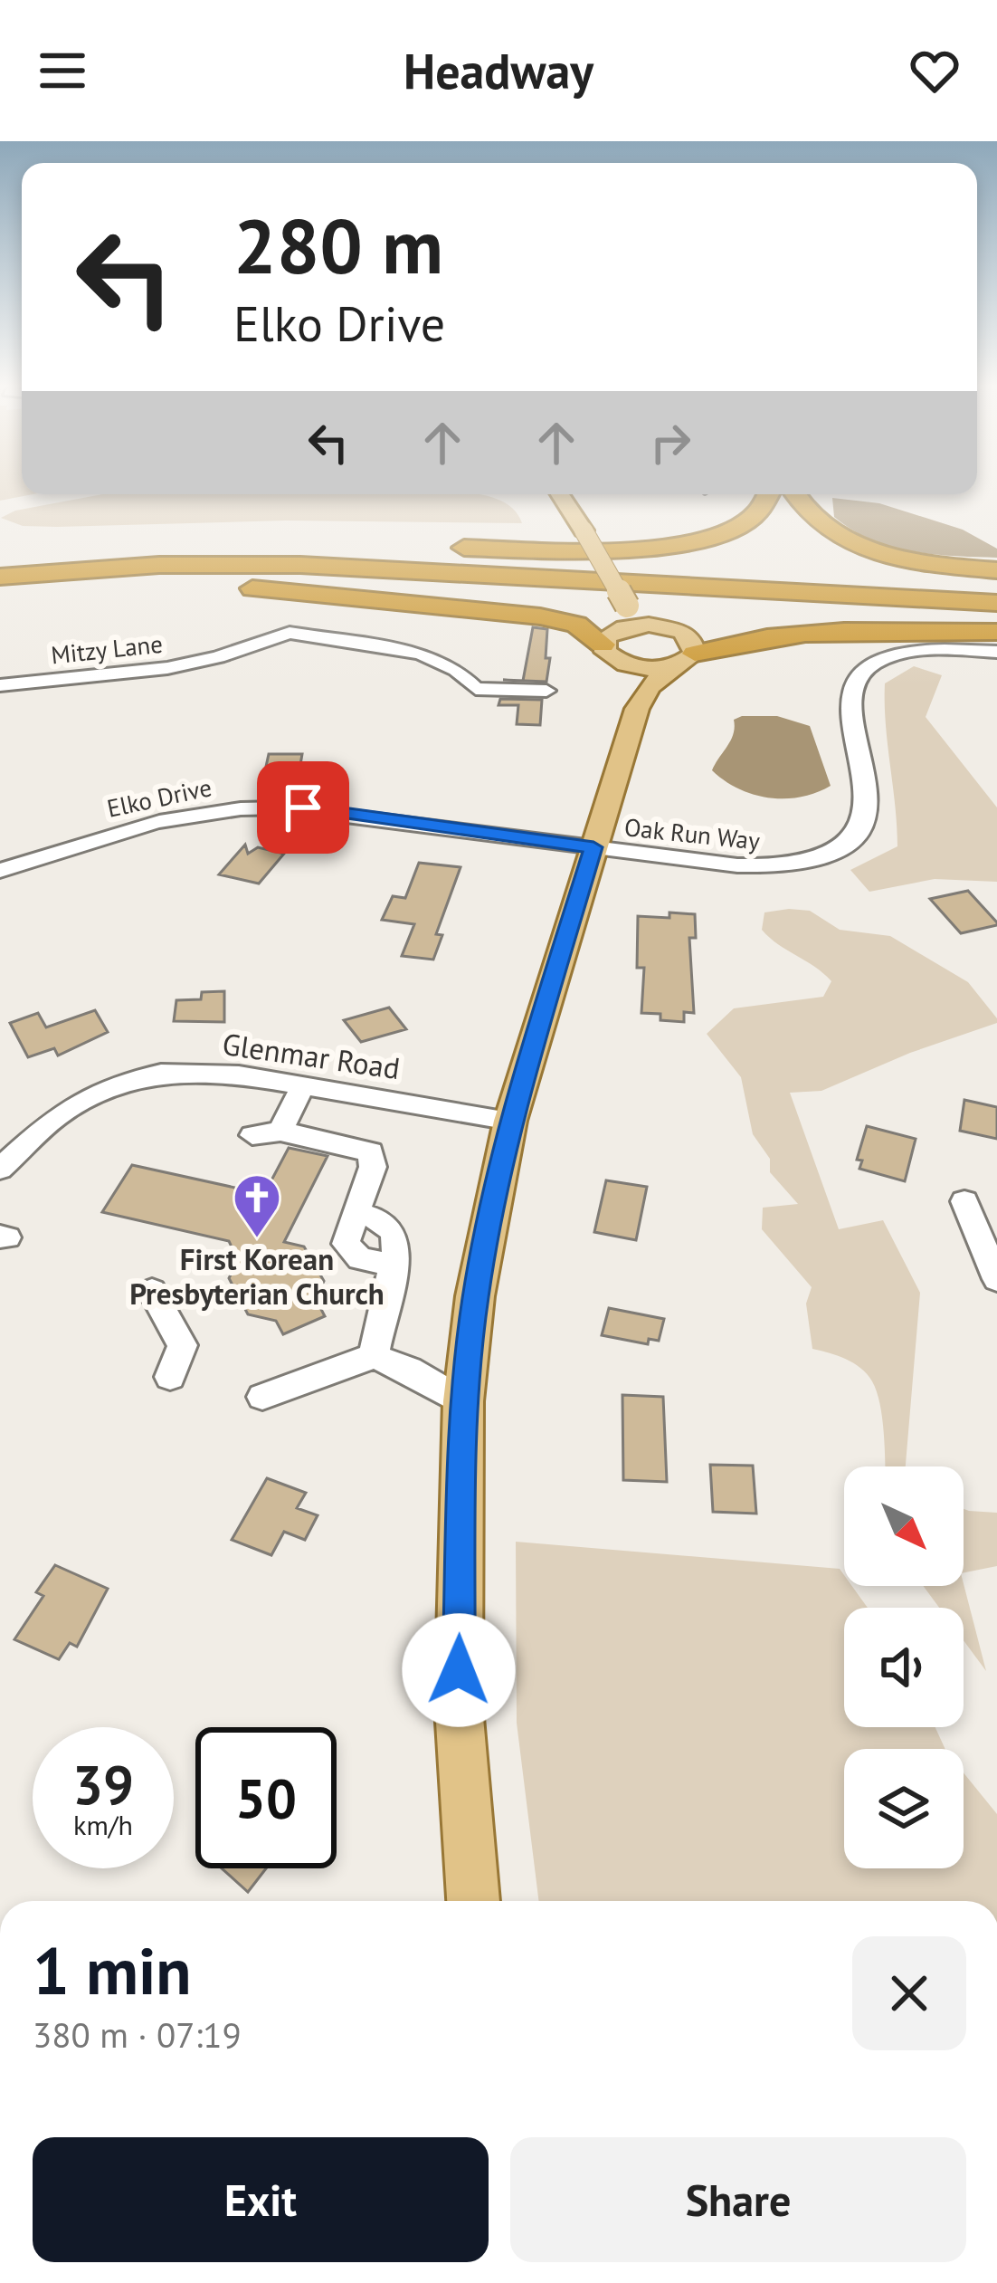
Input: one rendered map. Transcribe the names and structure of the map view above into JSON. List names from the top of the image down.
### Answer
{
  "streets": {
    "street": [
      "Mitzy Lane",
      "Elko Drive",
      "Oak Run Way",
      "Glenmar Road"
    ]
  },
  "crossings": [
    ["Elko Drive", "Oak Run Way"]
  ],
  "places": {
    "church": ["First Korean Presbyterian Church"]
  },
  "north": "bottom right",
  "page": {
    "header": "Headway",
    "turn": ["280 m", "Elko Drive"],
    "speed": "39 km/h",
    "limit": "50",
    "heading": ["1 min", "380 m · 07:19"],
    "buttons": ["Exit", "Share"]
  }
}
